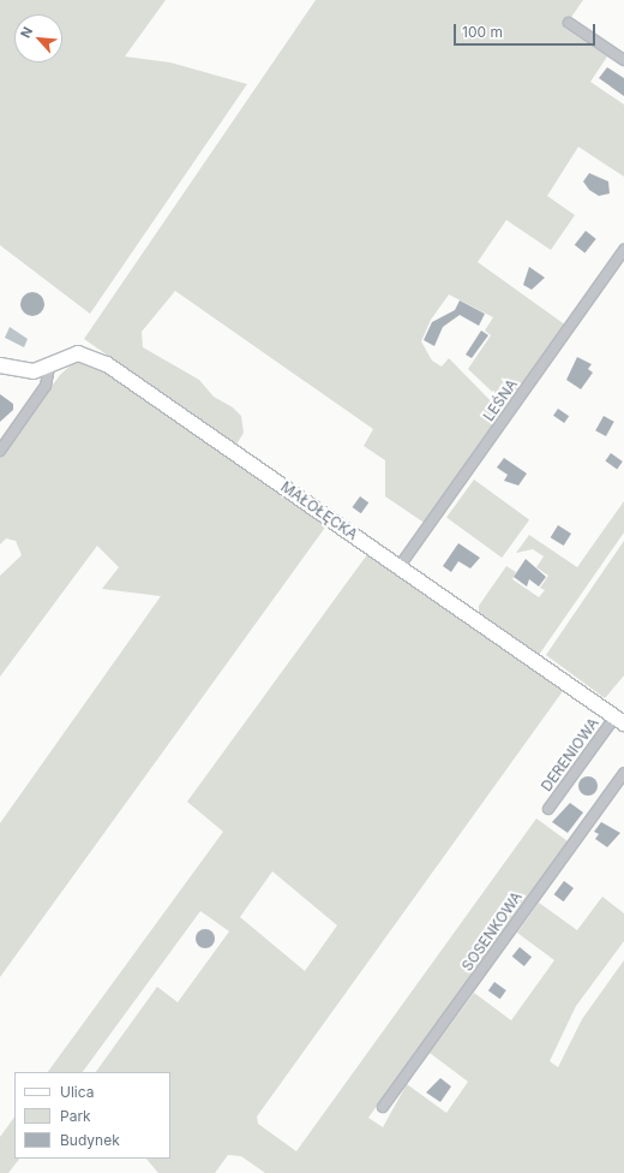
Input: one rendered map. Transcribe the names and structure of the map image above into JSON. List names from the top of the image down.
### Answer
{
  "streets": {
    "street": [
      "LEŚNA",
      "MAŁOŁĘCKA",
      "DERENIOWA",
      "SOSENKOWA"
    ]
  },
  "crossings": [
    ["LEŚNA", "MAŁOŁĘCKA"],
    ["MAŁOŁĘCKA", "DERENIOWA"]
  ],
  "legend": ["Ulica", "Park", "Budynek"],
  "scale_bar": "100 m",
  "north": "top left"
}
